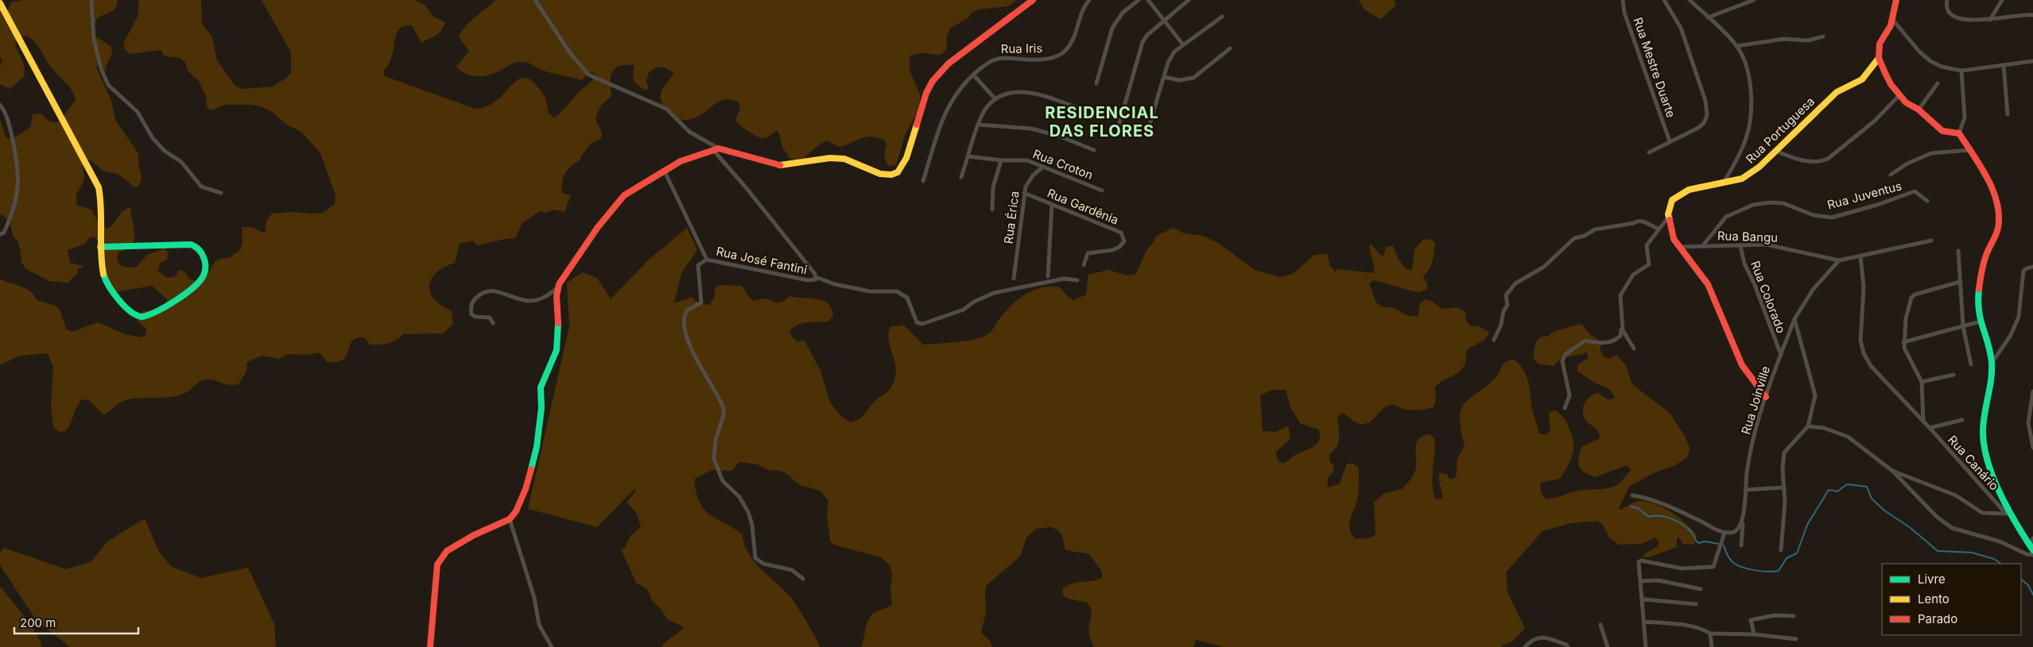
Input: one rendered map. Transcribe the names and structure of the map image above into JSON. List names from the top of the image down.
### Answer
{
  "streets": {
    "street": [
      "Rua Iris",
      "Rua Mestre Duarte",
      "Rua Portuguesa",
      "Rua Croton",
      "Rua Juventus",
      "Rua Gardênia",
      "Rua Érica",
      "Rua Bangu",
      "Rua José Fantini",
      "Rua Colorado",
      "Rua Joinville",
      "Rua Canário"
    ]
  },
  "crossings": [
    ["Rua Croton", "Rua Érica"],
    ["Rua Juventus", "Rua Bangu"],
    ["Rua Gardênia", "Rua Érica"],
    ["Rua Bangu", "Rua Colorado"],
    ["Rua Bangu", "Rua Joinville"],
    ["Rua Colorado", "Rua Joinville"]
  ],
  "districts": ["RESIDENCIAL DAS FLORES"],
  "legend": ["Livre", "Lento", "Parado"],
  "scale_bar": "200 m"
}
